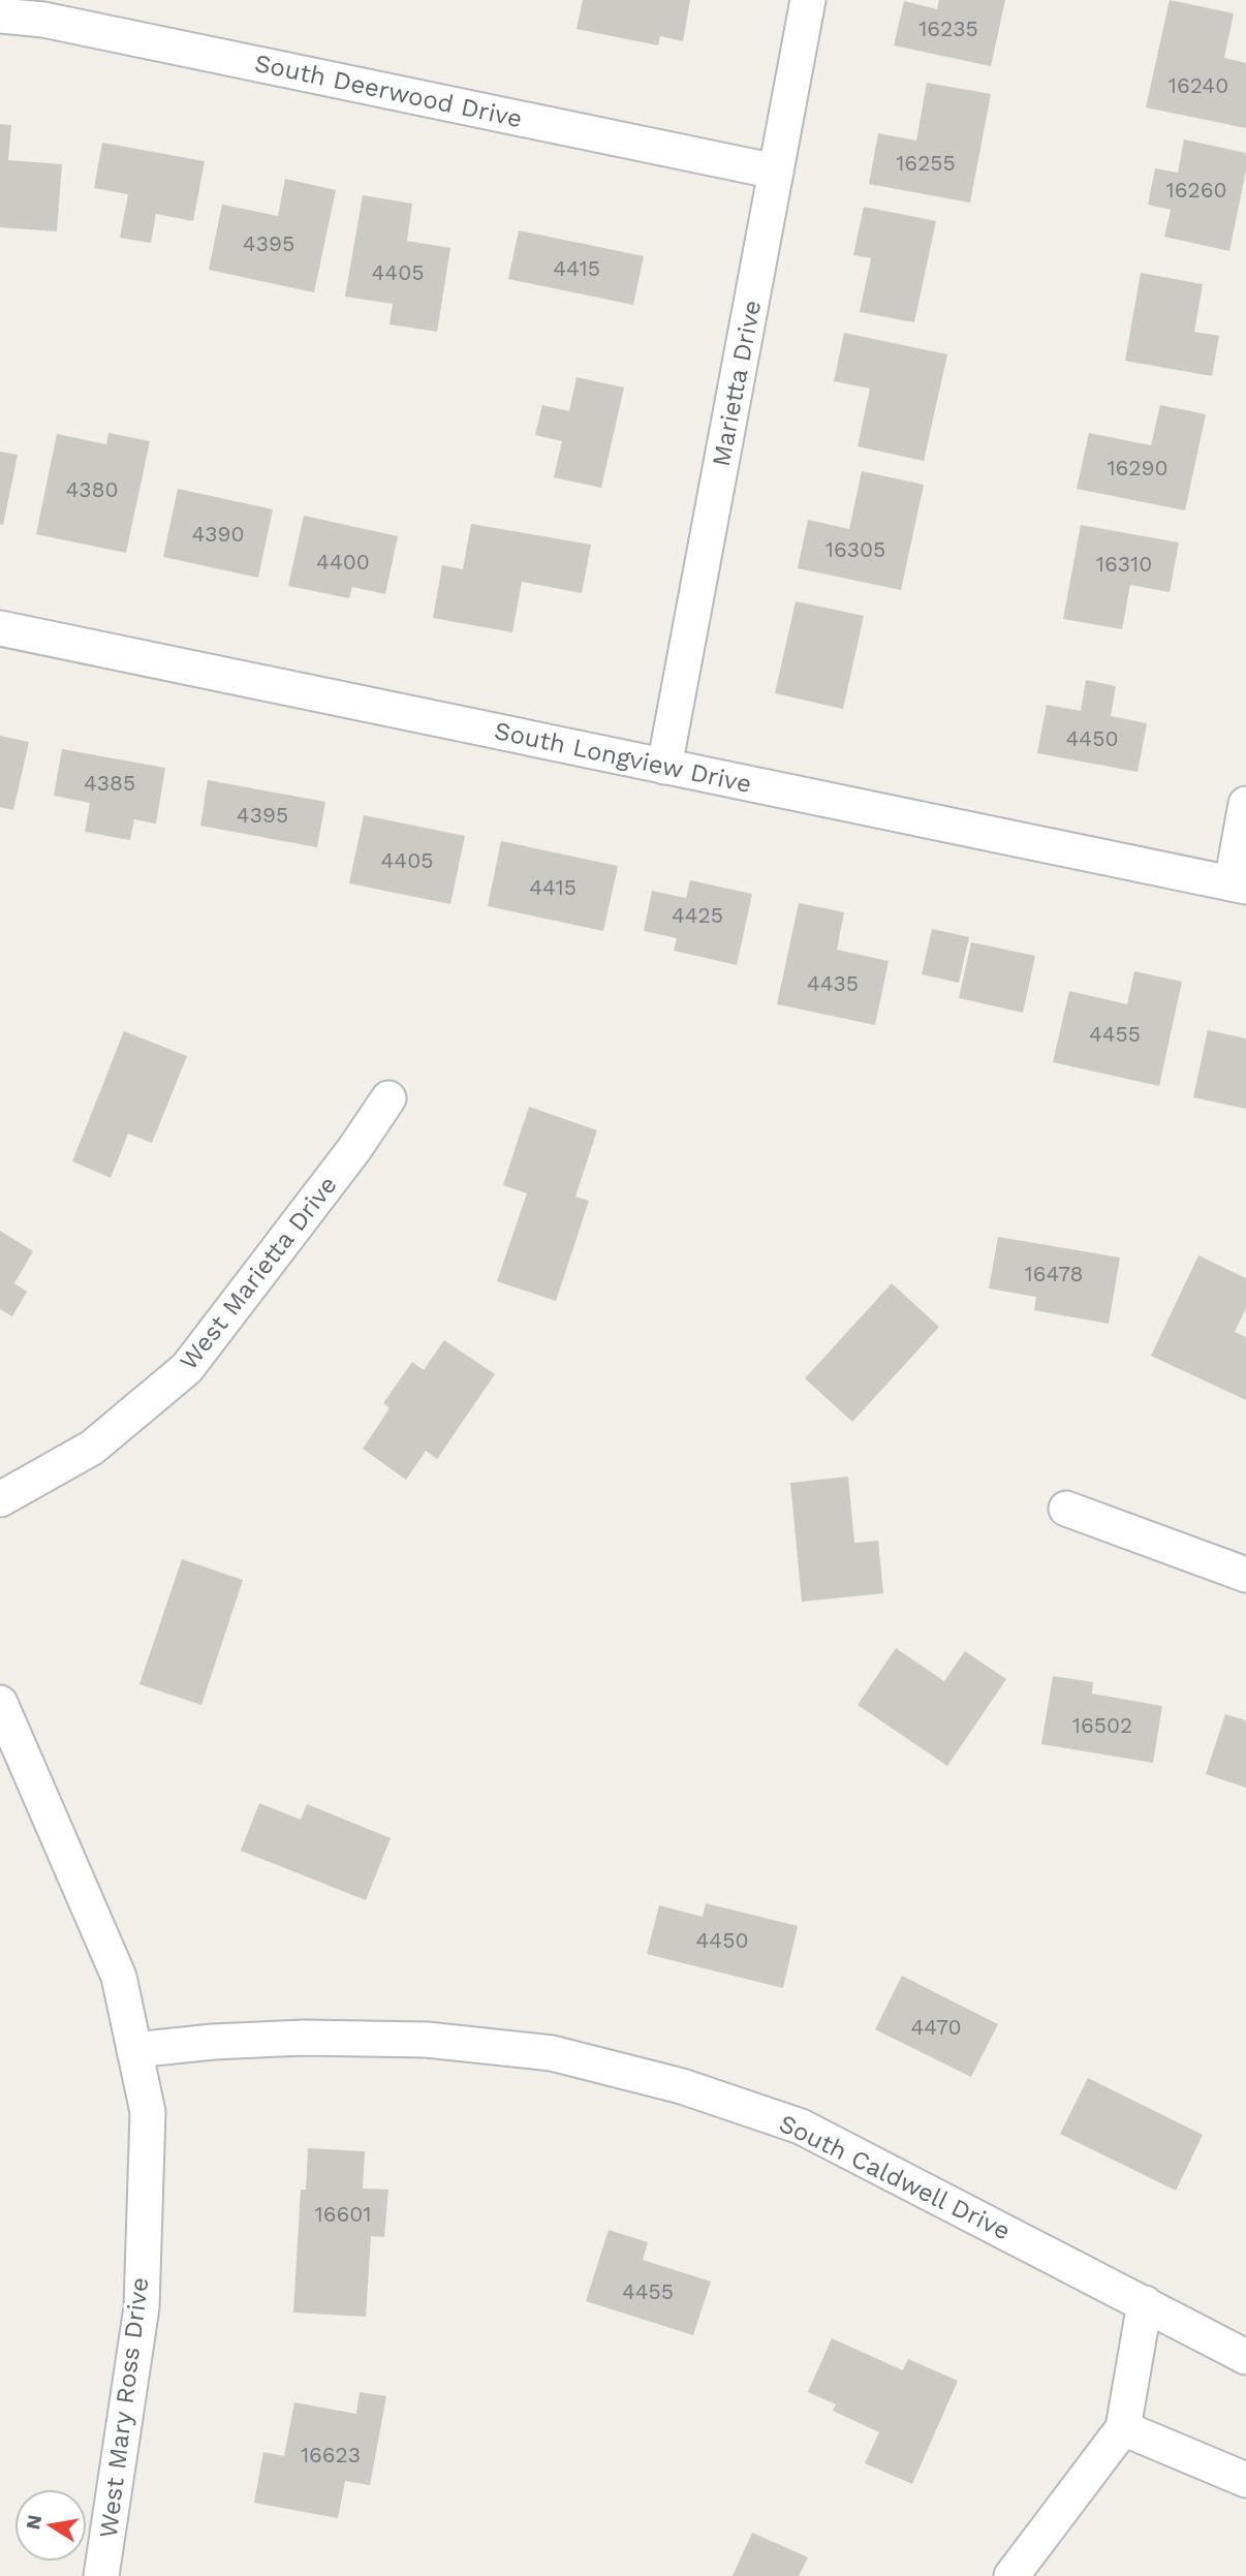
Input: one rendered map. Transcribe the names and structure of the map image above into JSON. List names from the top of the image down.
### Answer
{
  "streets": {
    "street": [
      "South Deerwood Drive",
      "Marietta Drive",
      "South Longview Drive",
      "West Marietta Drive",
      "South Caldwell Drive",
      "West Mary Ross Drive"
    ]
  },
  "crossings": [
    ["South Deerwood Drive", "Marietta Drive"],
    ["Marietta Drive", "South Longview Drive"],
    ["South Caldwell Drive", "West Mary Ross Drive"]
  ],
  "house_numbers": [
    "16235",
    "16240",
    "16255",
    "16260",
    "4395",
    "4415",
    "4405",
    "16290",
    "4380",
    "4390",
    "16305",
    "4400",
    "16310",
    "4450",
    "4385",
    "4395",
    "4405",
    "4415",
    "4425",
    "4435",
    "4455",
    "16478",
    "16502",
    "4450",
    "4470",
    "16601",
    "4455",
    "16623"
  ],
  "north": "left"
}
